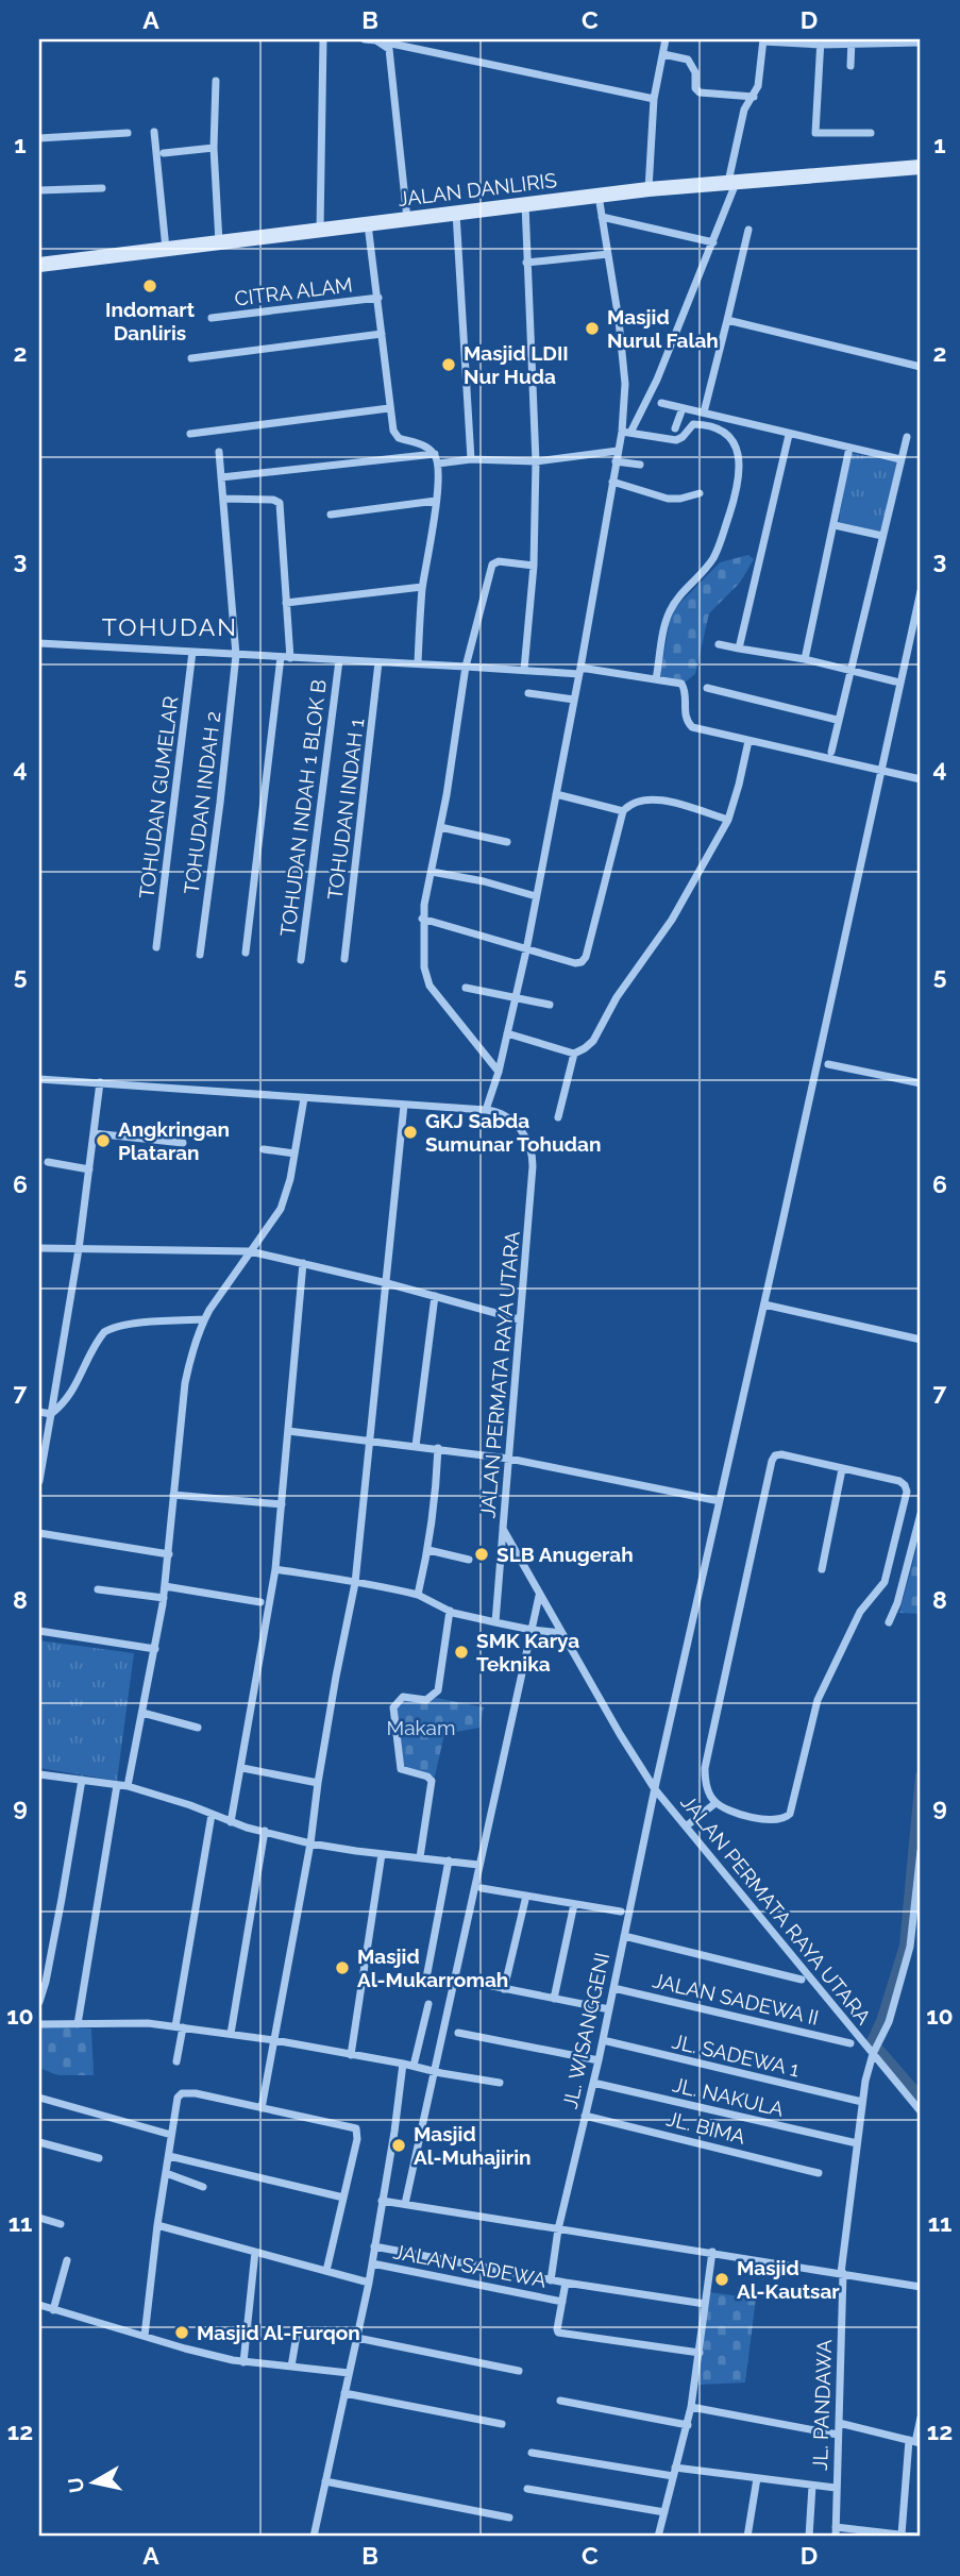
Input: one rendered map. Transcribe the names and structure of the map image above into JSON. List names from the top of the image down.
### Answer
{
  "streets": {
    "street": [
      "JALAN DANLIRIS",
      "CITRA ALAM",
      "TOHUDAN GUMELAR",
      "TOHUDAN INDAH 2",
      "TOHUDAN INDAH 1 BLOK B",
      "TOHUDAN INDAH 1",
      "JALAN PERMATA RAYA UTARA",
      "JALAN SADEWA II",
      "JL. WISANGGENI",
      "JL. SADEWA 1",
      "JL. NAKULA",
      "JL. BIMA",
      "JALAN SADEWA",
      "JL. PANDAWA"
    ]
  },
  "crossings": [
    ["JALAN PERMATA RAYA UTARA", "JL. WISANGGENI"],
    ["JALAN PERMATA RAYA UTARA", "JL. PANDAWA"],
    ["JALAN SADEWA II", "JL. WISANGGENI"],
    ["JL. WISANGGENI", "JL. SADEWA 1"],
    ["JL. WISANGGENI", "JL. NAKULA"],
    ["JL. WISANGGENI", "JL. BIMA"],
    ["JL. SADEWA 1", "JL. PANDAWA"],
    ["JL. NAKULA", "JL. PANDAWA"]
  ],
  "districts": ["TOHUDAN"],
  "parks": ["Makam"],
  "places": [
    "Indomart Danliris",
    "Masjid Nurul Falah",
    "Masjid LDII Nur Huda",
    "GKJ Sabda Sumunar Tohudan",
    "Angkringan Plataran",
    "SLB Anugerah",
    "SMK Karya Teknika",
    "Masjid Al-Mukarromah",
    "Masjid Al-Muhajirin",
    "Masjid Al-Kautsar",
    "Masjid Al-Furqon"
  ],
  "north": "left",
  "grid": {
    "columns": [
      "A",
      "B",
      "C",
      "D"
    ],
    "rows": [
      "1",
      "2",
      "3",
      "4",
      "5",
      "6",
      "7",
      "8",
      "9",
      "10",
      "11",
      "12"
    ]
  }
}
